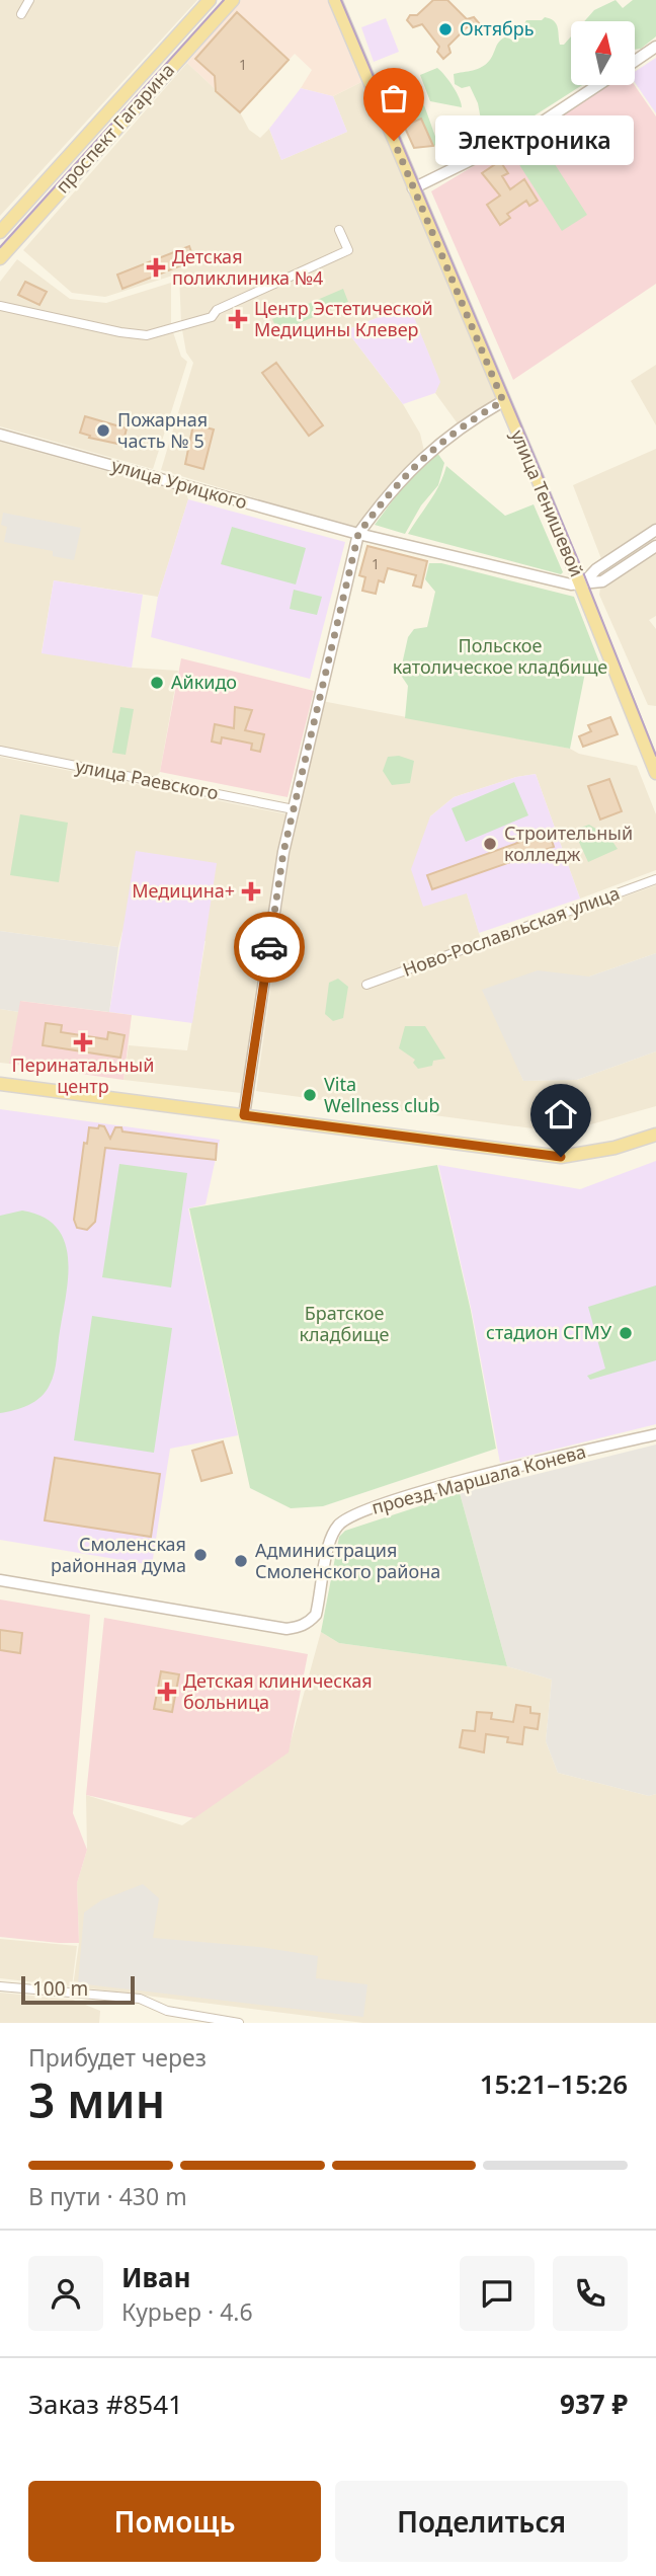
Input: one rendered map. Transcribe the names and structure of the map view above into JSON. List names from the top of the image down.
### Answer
{
  "streets": {
    "main road": ["проспект Гагарина", "улица Тенишевой"],
    "street": [
      "улица Урицкого",
      "улица Раевского",
      "Ново-Рославльская улица",
      "проезд Маршала Конева"
    ]
  },
  "crossings": [
    ["улица Урицкого", "улица Тенишевой"]
  ],
  "parks": ["Польское католическое кладбище", "Братское кладбище"],
  "places": {
    "other": [
      "Октябрь",
      "Электроника",
      "Пожарная часть № 5",
      "Айкидо",
      "Строительный колледж",
      "Vita Wellness club",
      "стадион СГМУ",
      "Смоленская районная дума",
      "Администрация Смоленского района"
    ],
    "health": [
      "Детская поликлиника №4",
      "Центр Эстетической Медицины Клевер",
      "Медицина+",
      "Перинатальный центр",
      "Детская клиническая больница"
    ]
  },
  "house_numbers": ["1", "1"],
  "scale_bar": "100 m",
  "north": "top",
  "page": {
    "bubble": "Электроника",
    "scale": "100 m",
    "heading": ["3 мин", "Прибудет через", "15:21–15:26"],
    "panel": [
      "Иван",
      "Курьер · 4.6",
      "Заказ #8541",
      "937 ₽"
    ],
    "bar": "В пути · 430 m",
    "buttons": ["Помощь", "Поделиться"]
  }
}
